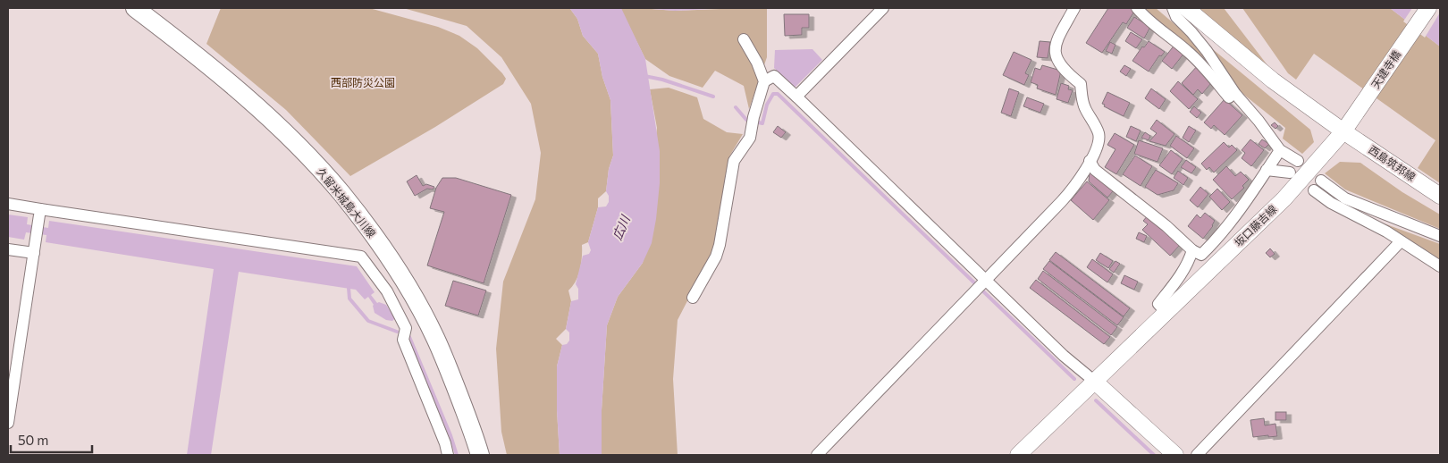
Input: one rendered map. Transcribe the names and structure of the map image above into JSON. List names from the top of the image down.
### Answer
{
  "streets": {
    "main road": [
      "天建寺橋",
      "西島筑邦線",
      "久留米城島大川線",
      "坂口藤吉線"
    ]
  },
  "crossings": [
    ["天建寺橋", "西島筑邦線"],
    ["天建寺橋", "坂口藤吉線"],
    ["西島筑邦線", "坂口藤吉線"]
  ],
  "water": ["広川"],
  "parks": ["西部防災公園"],
  "scale_bar": "50 m"
}
